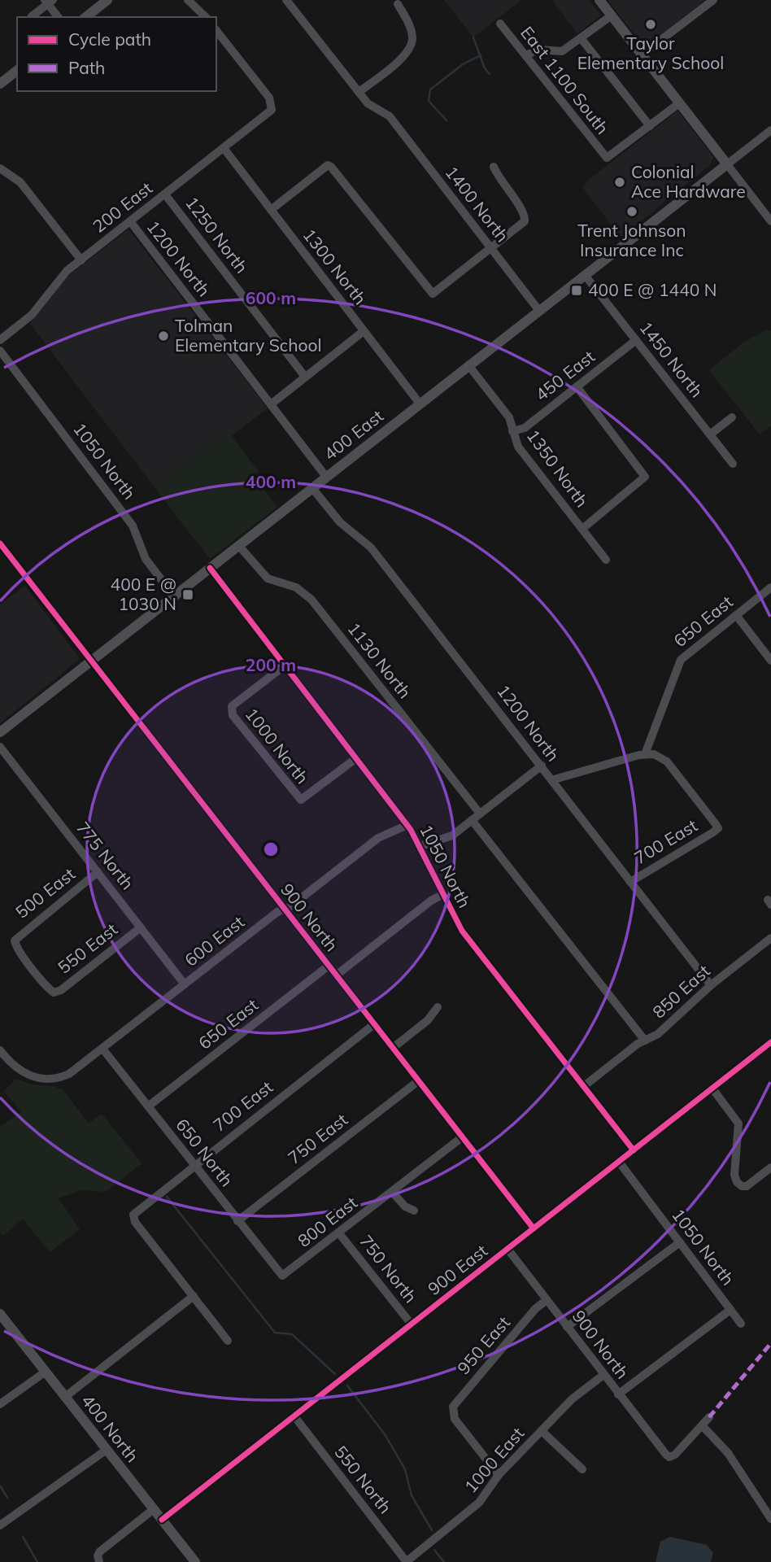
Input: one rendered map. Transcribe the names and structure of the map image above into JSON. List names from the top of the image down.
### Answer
{
  "streets": {
    "main road": ["400 East", "400 North"],
    "street": [
      "East 1100 South",
      "1400 North",
      "200 East",
      "1250 North",
      "1200 North",
      "1300 North",
      "1450 North",
      "450 East",
      "1050 North",
      "1350 North",
      "650 East",
      "1130 North",
      "1000 North",
      "700 East",
      "775 North",
      "500 East",
      "900 North",
      "600 East",
      "550 East",
      "850 East",
      "750 East",
      "650 North",
      "800 East",
      "750 North",
      "900 East",
      "950 East",
      "1000 East",
      "550 North"
    ]
  },
  "crossings": [
    ["1400 North", "400 East"],
    ["200 East", "1250 North"],
    ["200 East", "1200 North"],
    ["200 East", "1300 North"],
    ["1200 North", "400 East"],
    ["1200 North", "700 East"],
    ["1200 North", "850 East"],
    ["1300 North", "400 East"],
    ["1450 North", "450 East"],
    ["1450 North", "400 East"],
    ["450 East", "1350 North"],
    ["400 East", "1050 North"],
    ["400 East", "1350 North"],
    ["400 East", "1130 North"],
    ["400 East", "900 North"],
    ["1050 North", "1000 North"],
    ["1050 North", "600 East"],
    ["1050 North", "850 East"],
    ["1050 North", "900 East"],
    ["650 East", "700 East"],
    ["650 East", "900 North"],
    ["650 East", "650 North"],
    ["700 East", "900 North"],
    ["700 East", "650 North"],
    ["775 North", "500 East"],
    ["775 North", "600 East"],
    ["775 North", "550 East"],
    ["500 East", "550 East"],
    ["900 North", "600 East"],
    ["900 North", "750 East"],
    ["900 North", "800 East"],
    ["900 North", "900 East"],
    ["900 North", "950 East"],
    ["900 North", "1000 East"],
    ["600 East", "650 North"],
    ["750 East", "650 North"],
    ["650 North", "800 East"],
    ["800 East", "750 North"],
    ["750 North", "900 East"],
    ["900 East", "400 North"],
    ["900 East", "550 North"],
    ["950 East", "1000 East"],
    ["1000 East", "550 North"]
  ],
  "places": {
    "other": [
      "Taylor Elementary School",
      "Colonial Ace Hardware",
      "Trent Johnson Insurance Inc",
      "Tolman Elementary School"
    ],
    "transit": ["400 E @ 1440 N", "400 E @ 1030 N"]
  },
  "legend": ["Cycle path", "Path"],
  "rings": ["600 m", "400 m", "200 m"]
}
